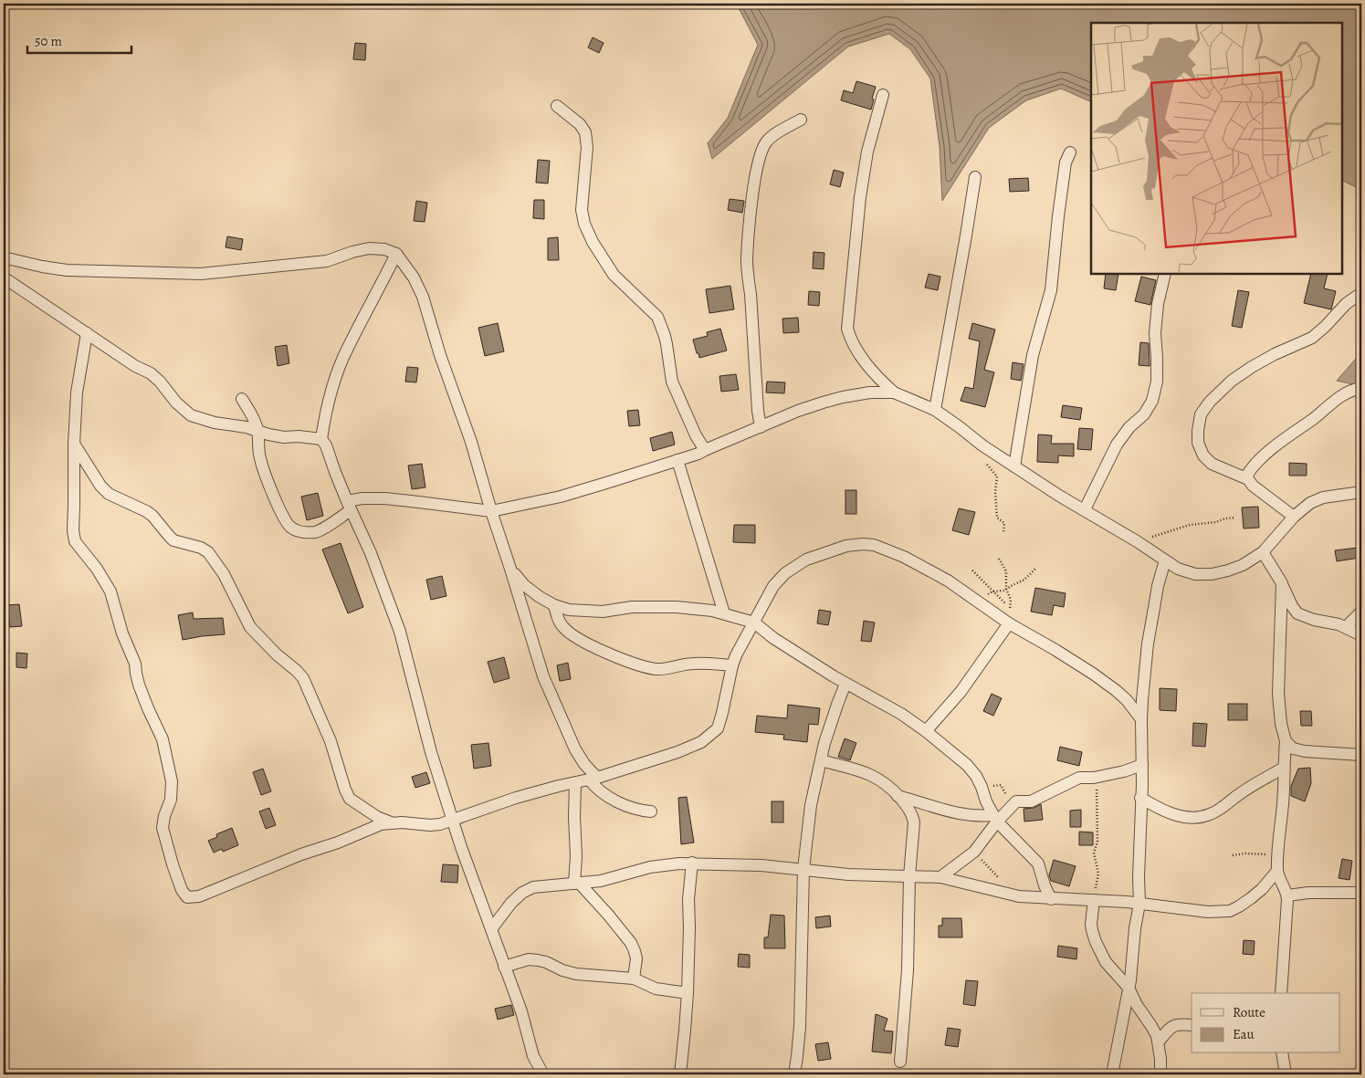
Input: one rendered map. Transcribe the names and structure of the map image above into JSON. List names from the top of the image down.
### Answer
{
  "legend": ["Route", "Eau"],
  "scale_bar": "50 m"
}
